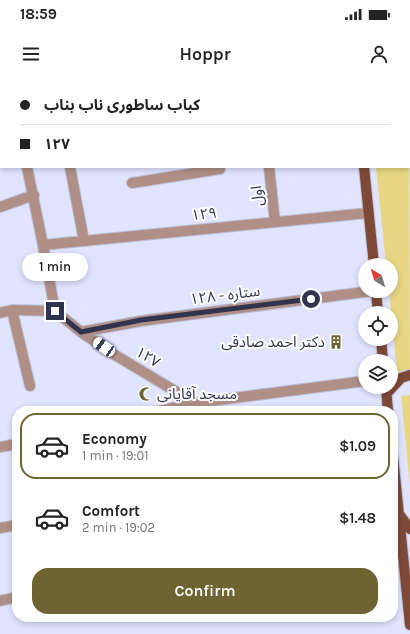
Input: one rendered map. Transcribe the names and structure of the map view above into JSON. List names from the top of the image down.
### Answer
{
  "streets": {
    "street": [
      "اول",
      "۱۲۹",
      "۱۲۸ - ستاره",
      "۱۲۷"
    ]
  },
  "crossings": [
    ["اول", "۱۲۹"],
    ["۱۲۸ - ستاره", "۱۲۷"]
  ],
  "places": {
    "building": ["دکتر احمد صادقی"],
    "mosque": ["مسجد آقایانی"]
  },
  "north": "top left",
  "page": {
    "status": "18:59",
    "header": "Hoppr",
    "banner": ["کباب ساطوری ناب بناب", "۱۲۷"],
    "bubble": "1 min",
    "list": [
      {
        "name": "Economy",
        "note": "1 min · 19:01",
        "value": "$1.09"
      },
      {
        "name": "Comfort",
        "note": "2 min · 19:02",
        "value": "$1.48"
      }
    ],
    "buttons": "Confirm"
  }
}
